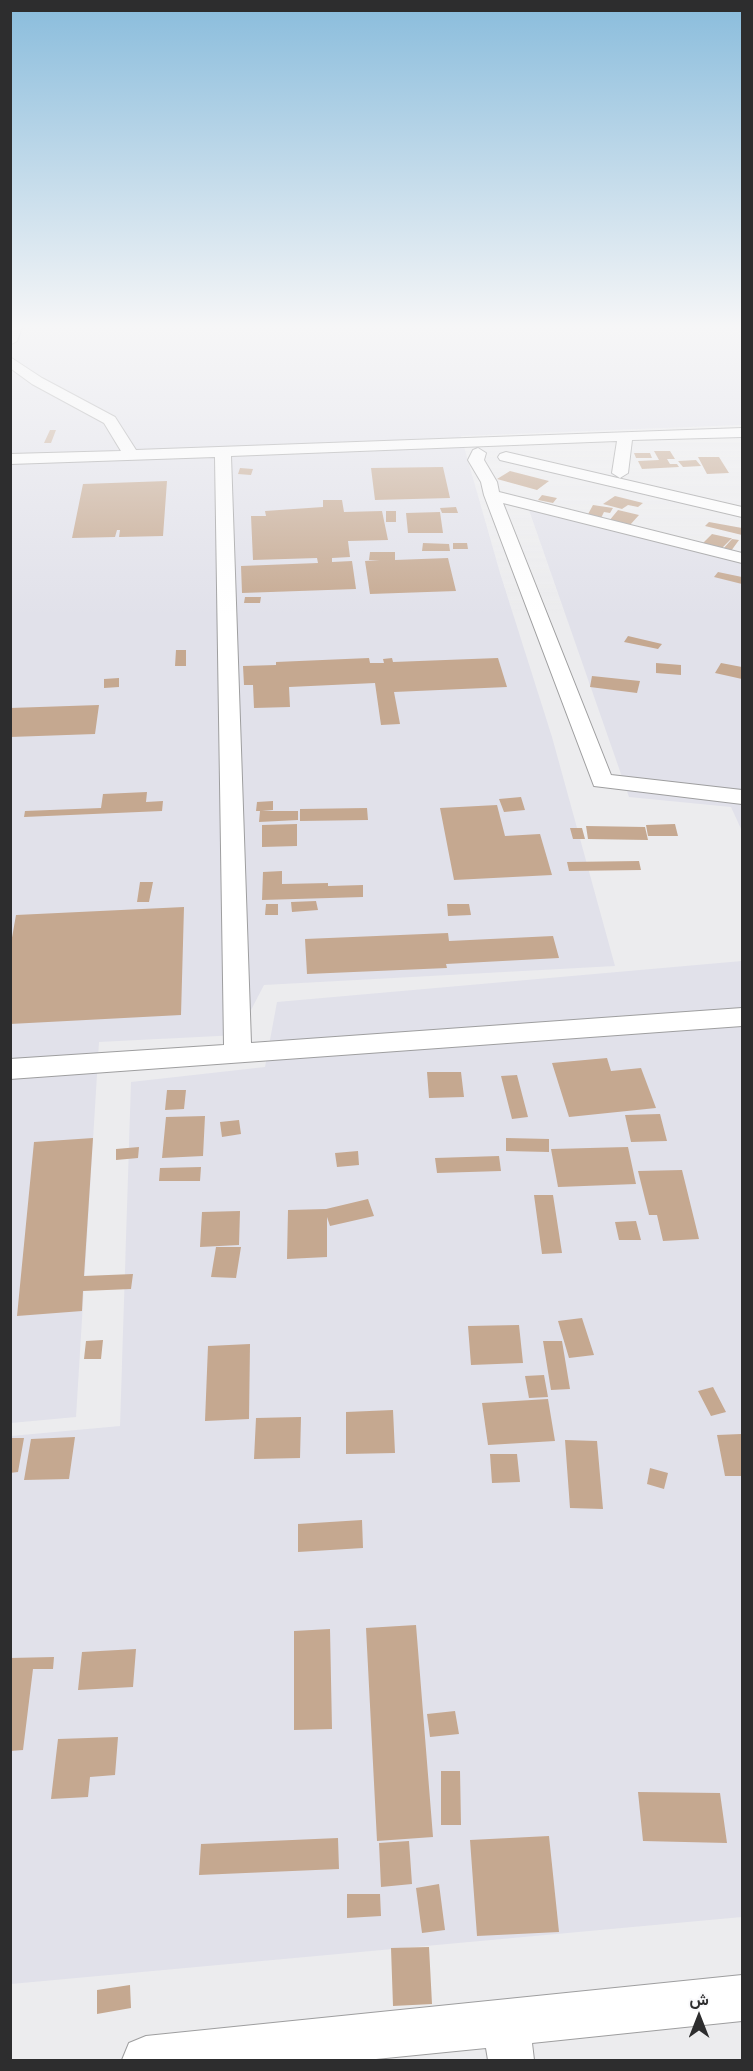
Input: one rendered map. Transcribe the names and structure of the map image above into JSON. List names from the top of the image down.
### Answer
{
  "north": "top"
}
